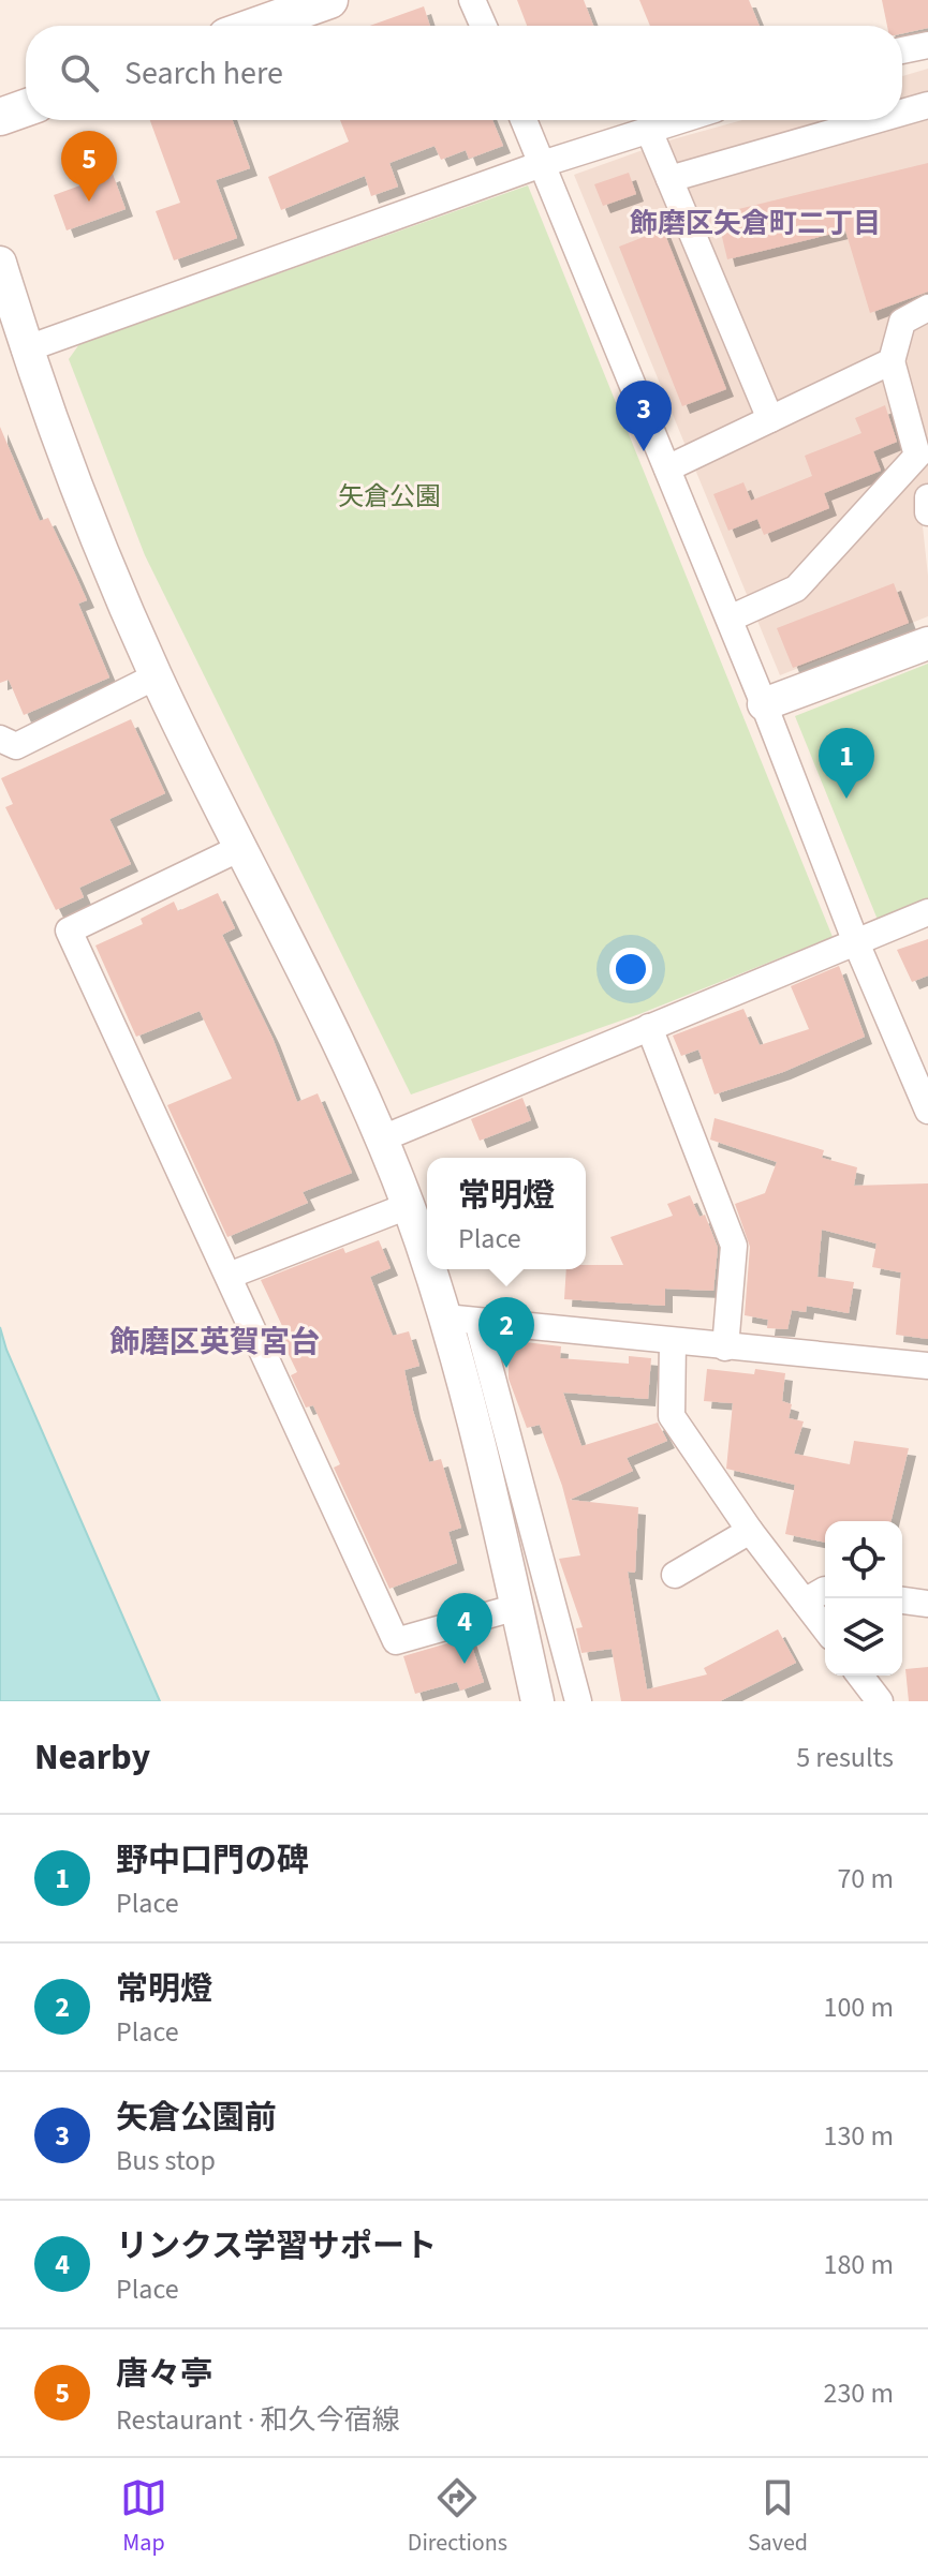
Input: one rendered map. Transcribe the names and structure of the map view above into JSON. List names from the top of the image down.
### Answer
{
  "districts": ["飾磨区矢倉町二丁目", "飾磨区英賀宮台"],
  "parks": ["矢倉公園"],
  "page": {
    "search": "Search here",
    "pins": [
      "5",
      "3",
      "1",
      "2",
      "4"
    ],
    "popup": ["常明燈", "Place"],
    "heading": ["Nearby", "5 results"],
    "list": [
      {
        "mark": "1",
        "name": "野中口門の碑",
        "note": "Place",
        "value": "70 m"
      },
      {
        "mark": "2",
        "name": "常明燈",
        "note": "Place",
        "value": "100 m"
      },
      {
        "mark": "3",
        "name": "矢倉公園前",
        "note": "Bus stop",
        "value": "130 m"
      },
      {
        "mark": "4",
        "name": "リンクス学習サポート",
        "note": "Place",
        "value": "180 m"
      },
      {
        "mark": "5",
        "name": "唐々亭",
        "note": "Restaurant · 和久今宿線",
        "value": "230 m"
      }
    ],
    "nav": ["Map", "Directions", "Saved"]
  }
}
